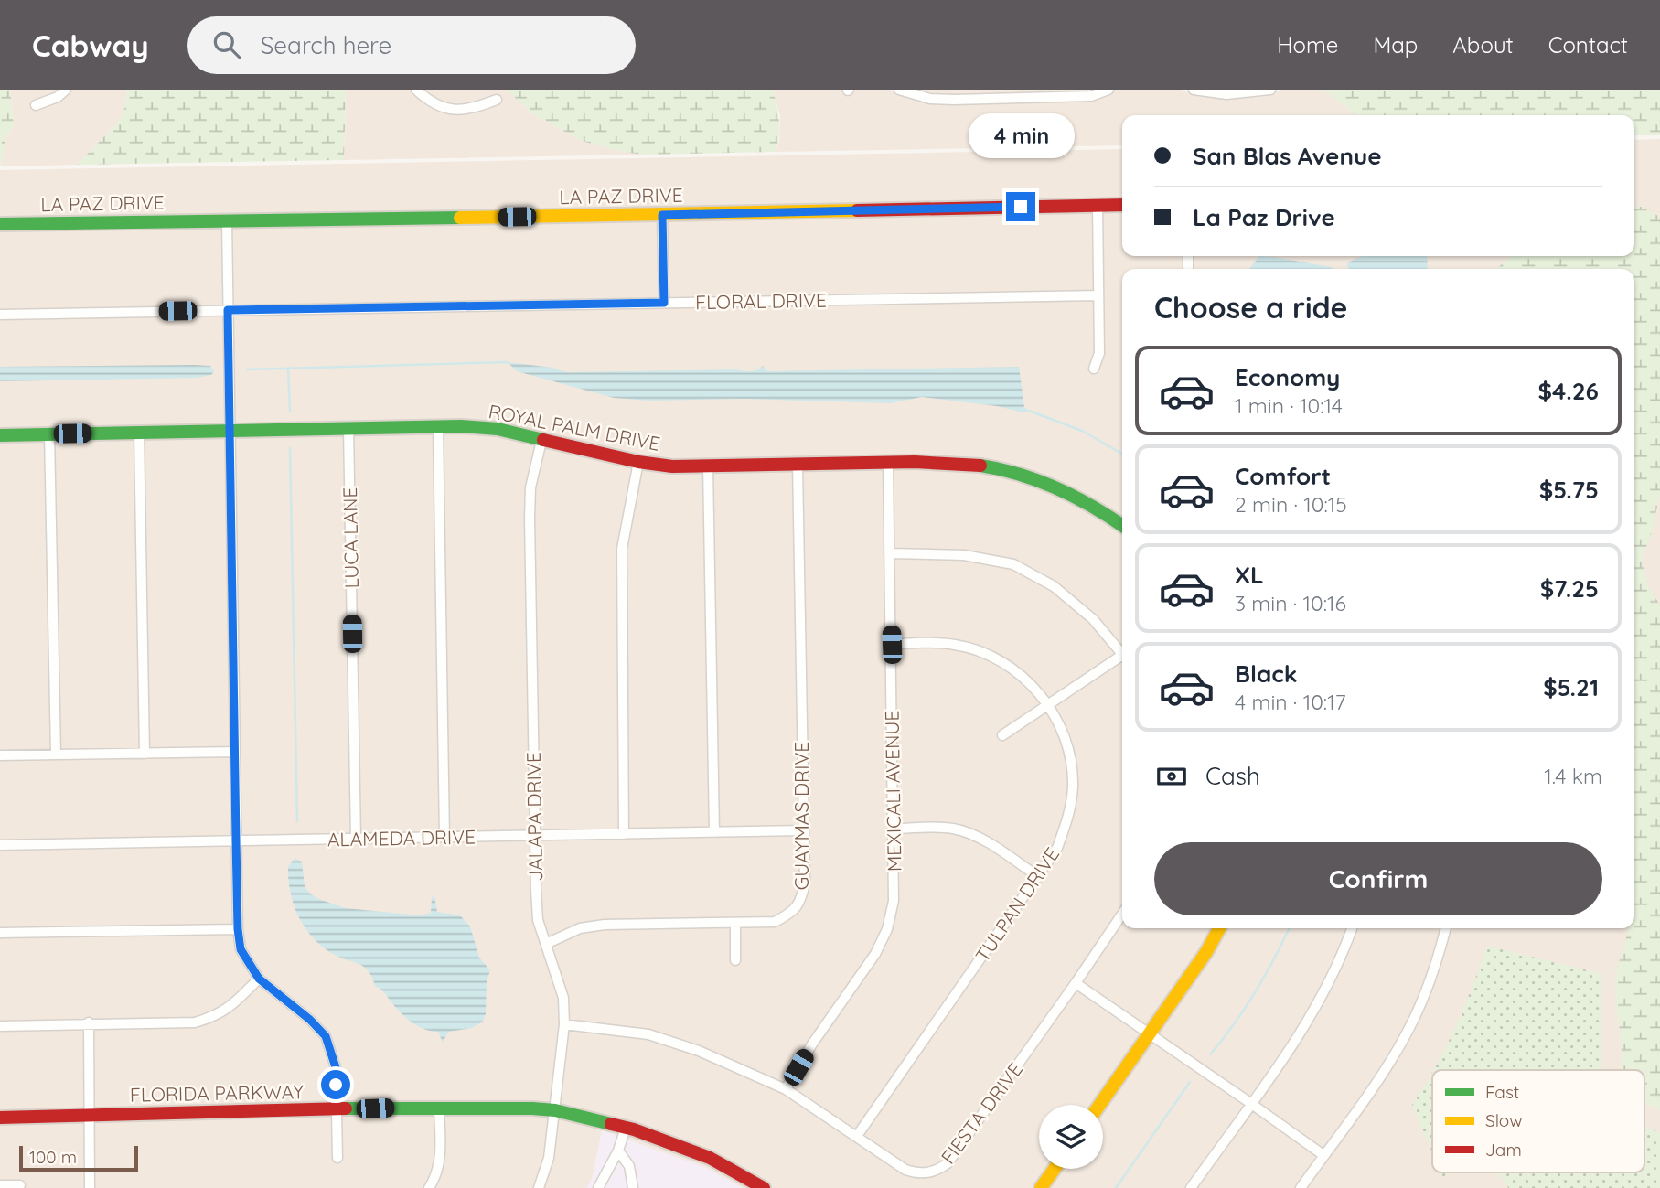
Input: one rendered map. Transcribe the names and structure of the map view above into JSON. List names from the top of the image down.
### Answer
{
  "streets": {
    "street": [
      "LA PAZ DRIVE",
      "FLORAL DRIVE",
      "ROYAL PALM DRIVE",
      "LUCA LANE",
      "MEXICALI AVENUE",
      "GUAYMAS DRIVE",
      "JALAPA DRIVE",
      "ALAMEDA DRIVE",
      "TULPAN DRIVE",
      "FLORIDA PARKWAY",
      "FIESTA DRIVE"
    ]
  },
  "crossings": [
    ["ROYAL PALM DRIVE", "LUCA LANE"],
    ["ROYAL PALM DRIVE", "MEXICALI AVENUE"],
    ["ROYAL PALM DRIVE", "GUAYMAS DRIVE"],
    ["ROYAL PALM DRIVE", "JALAPA DRIVE"],
    ["LUCA LANE", "ALAMEDA DRIVE"],
    ["MEXICALI AVENUE", "TULPAN DRIVE"],
    ["MEXICALI AVENUE", "FIESTA DRIVE"],
    ["GUAYMAS DRIVE", "JALAPA DRIVE"],
    ["GUAYMAS DRIVE", "ALAMEDA DRIVE"],
    ["JALAPA DRIVE", "ALAMEDA DRIVE"],
    ["JALAPA DRIVE", "FLORIDA PARKWAY"],
    ["JALAPA DRIVE", "FIESTA DRIVE"],
    ["TULPAN DRIVE", "FIESTA DRIVE"]
  ],
  "legend": ["Fast", "Slow", "Jam"],
  "scale_bar": "100 m",
  "page": {
    "header": "Cabway",
    "search": "Search here",
    "nav": [
      "Home",
      "Map",
      "About",
      "Contact"
    ],
    "bubble": "4 min",
    "banner": ["San Blas Avenue", "La Paz Drive"],
    "heading": "Choose a ride",
    "list": [
      {
        "name": "Economy",
        "note": "1 min · 10:14",
        "value": "$4.26"
      },
      {
        "name": "Comfort",
        "note": "2 min · 10:15",
        "value": "$5.75"
      },
      {
        "name": "XL",
        "note": "3 min · 10:16",
        "value": "$7.25"
      },
      {
        "name": "Black",
        "note": "4 min · 10:17",
        "value": "$5.21"
      }
    ],
    "pay": ["Cash", "1.4 km"],
    "buttons": "Confirm",
    "scale": "100 m"
  }
}
